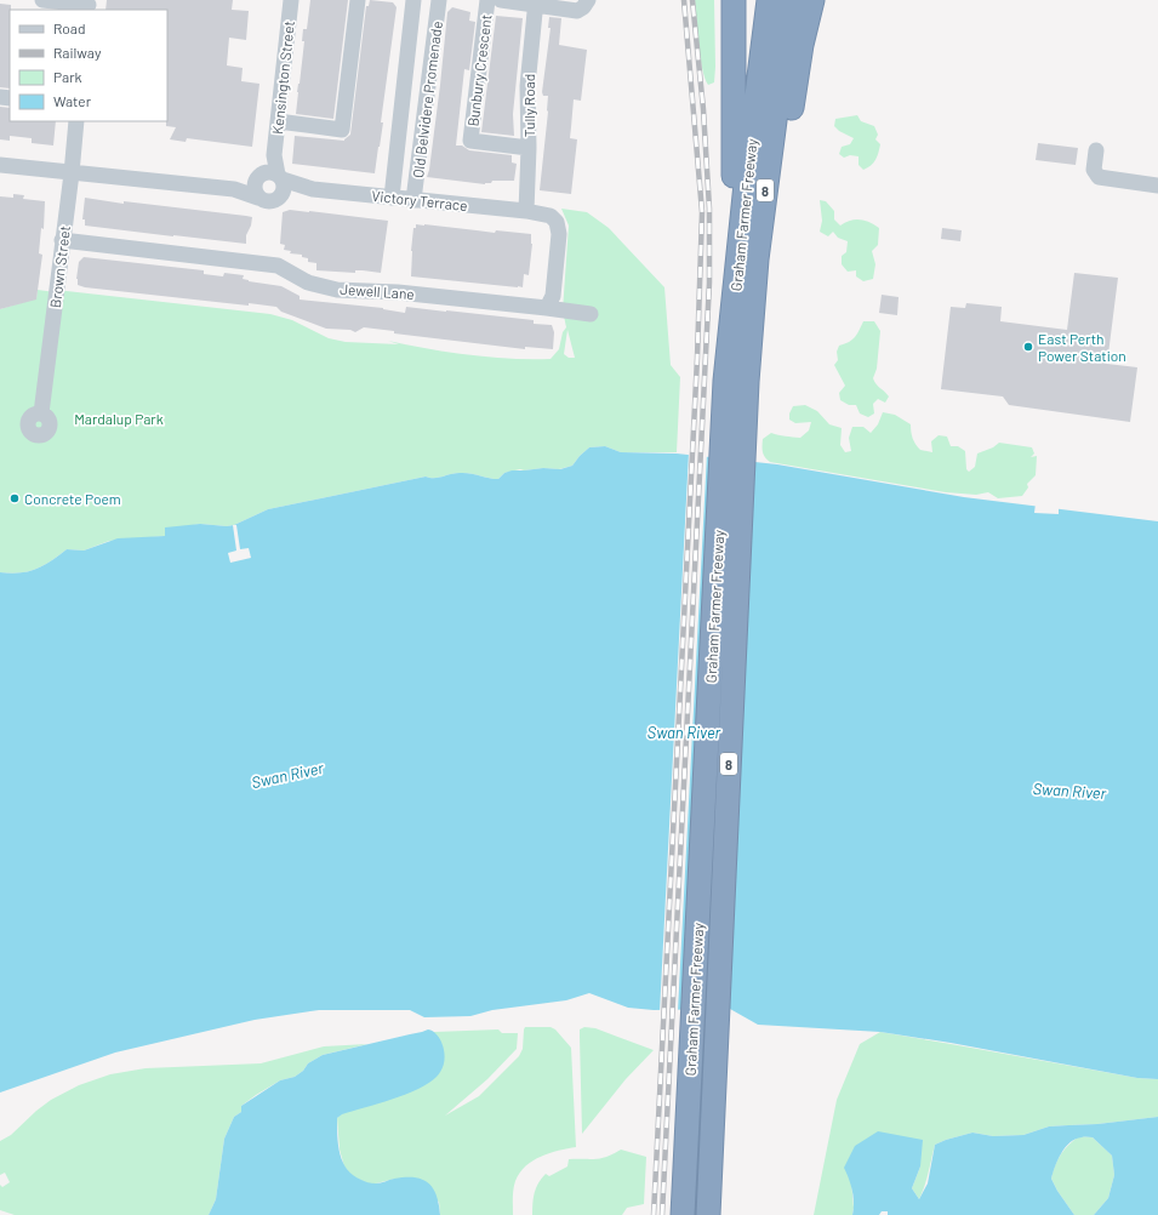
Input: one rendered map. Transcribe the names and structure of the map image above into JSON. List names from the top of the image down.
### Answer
{
  "streets": {
    "highway": ["8", "Graham Farmer Freeway"],
    "street": [
      "Bunbury Crescent",
      "Kensington Street",
      "Old Belvidere Promenade",
      "Tully Road",
      "Victory Terrace",
      "Brown Street",
      "Jewell Lane"
    ]
  },
  "crossings": [
    ["Bunbury Crescent", "Tully Road"],
    ["Kensington Street", "Victory Terrace"],
    ["Old Belvidere Promenade", "Victory Terrace"],
    ["Tully Road", "Victory Terrace"],
    ["Victory Terrace", "Brown Street"],
    ["Brown Street", "Jewell Lane"]
  ],
  "water": ["Swan River"],
  "parks": ["Mardalup Park"],
  "places": ["East Perth Power Station", "Concrete Poem"],
  "legend": [
    "Road",
    "Railway",
    "Park",
    "Water"
  ]
}
